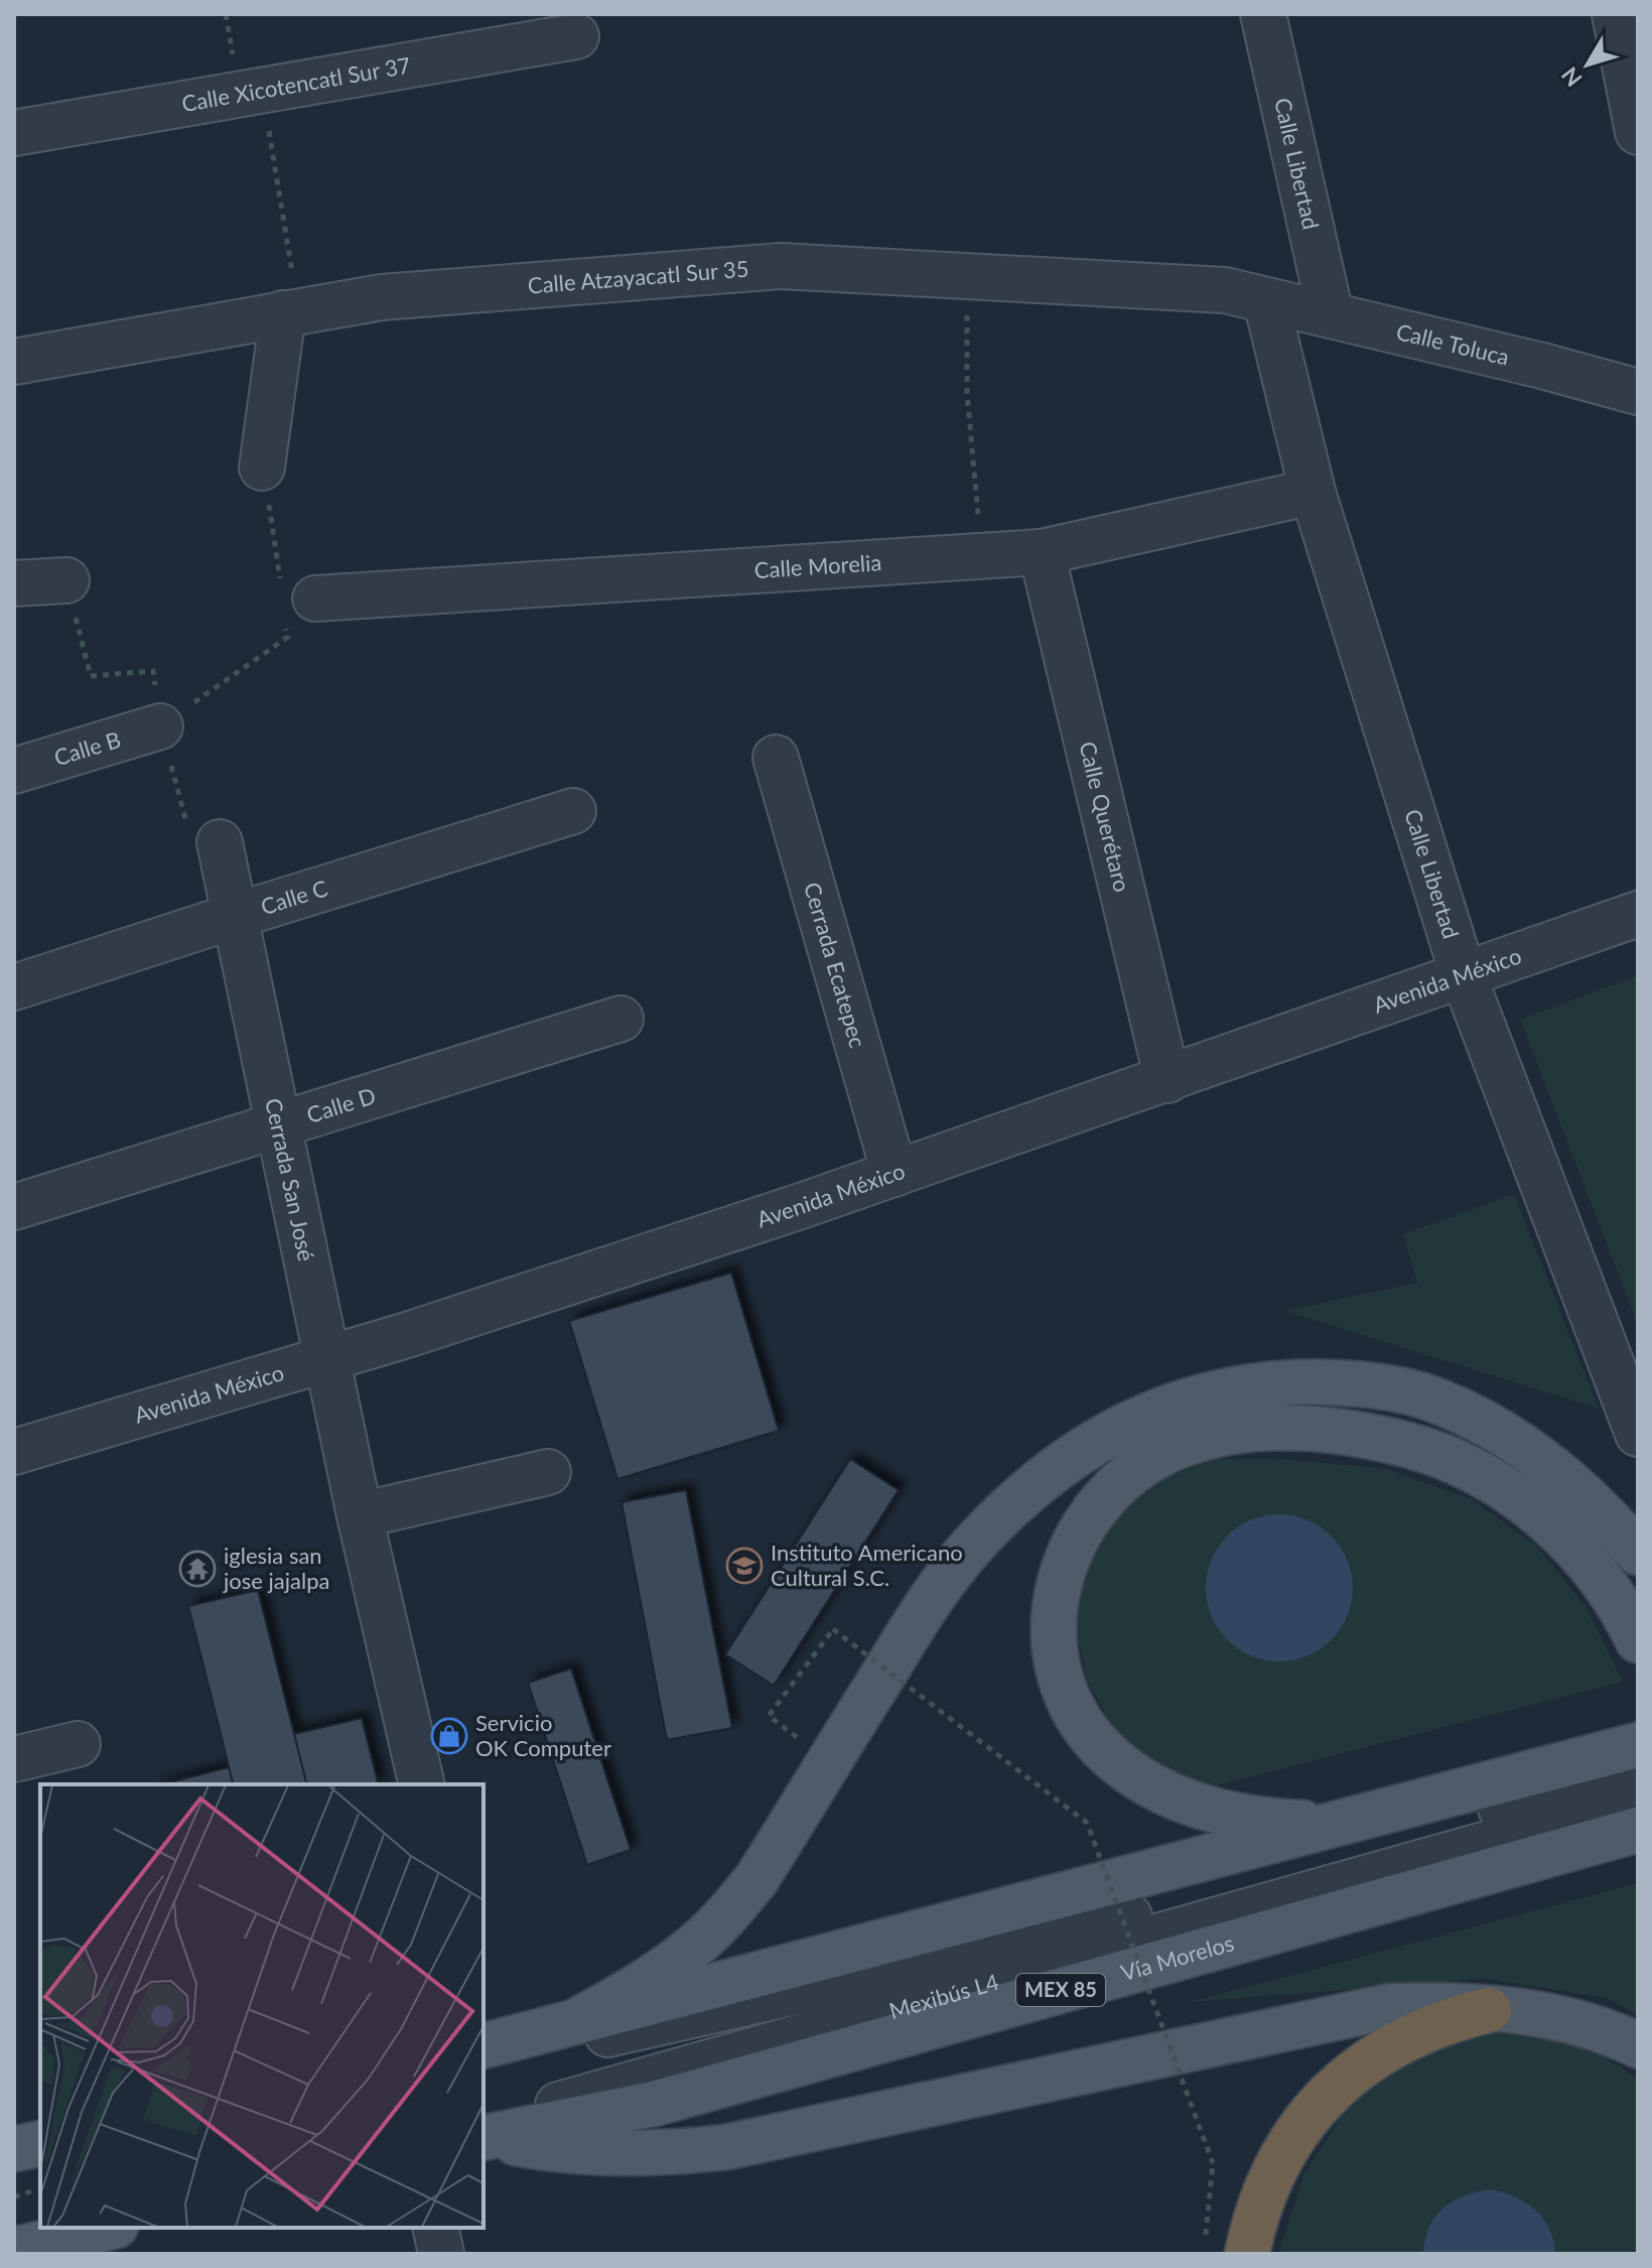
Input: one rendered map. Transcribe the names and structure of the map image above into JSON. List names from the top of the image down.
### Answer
{
  "streets": {
    "main road": ["Vía Morelos", "MEX 85"],
    "street": [
      "Calle Xicotencatl Sur 37",
      "Calle Libertad",
      "Calle Atzayacatl Sur 35",
      "Calle Toluca",
      "Calle Morelia",
      "Calle B",
      "Calle Querétaro",
      "Calle C",
      "Cerrada Ecatepec",
      "Avenida México",
      "Calle D",
      "Cerrada San José",
      "Mexibús L4"
    ]
  },
  "crossings": [
    ["Calle Libertad", "Calle Atzayacatl Sur 35"],
    ["Calle Libertad", "Calle Toluca"],
    ["Calle Libertad", "Calle Morelia"],
    ["Calle Libertad", "Avenida México"],
    ["Calle Atzayacatl Sur 35", "Calle Toluca"],
    ["Calle Morelia", "Calle Querétaro"],
    ["Calle Querétaro", "Avenida México"],
    ["Calle C", "Cerrada San José"],
    ["Cerrada Ecatepec", "Avenida México"],
    ["Avenida México", "Cerrada San José"],
    ["Calle D", "Cerrada San José"]
  ],
  "places": {
    "school or university": ["Instituto Americano Cultural S.C."],
    "temple": ["iglesia san jose jajalpa"],
    "shop": ["Servicio OK Computer"]
  },
  "north": "bottom left"
}
